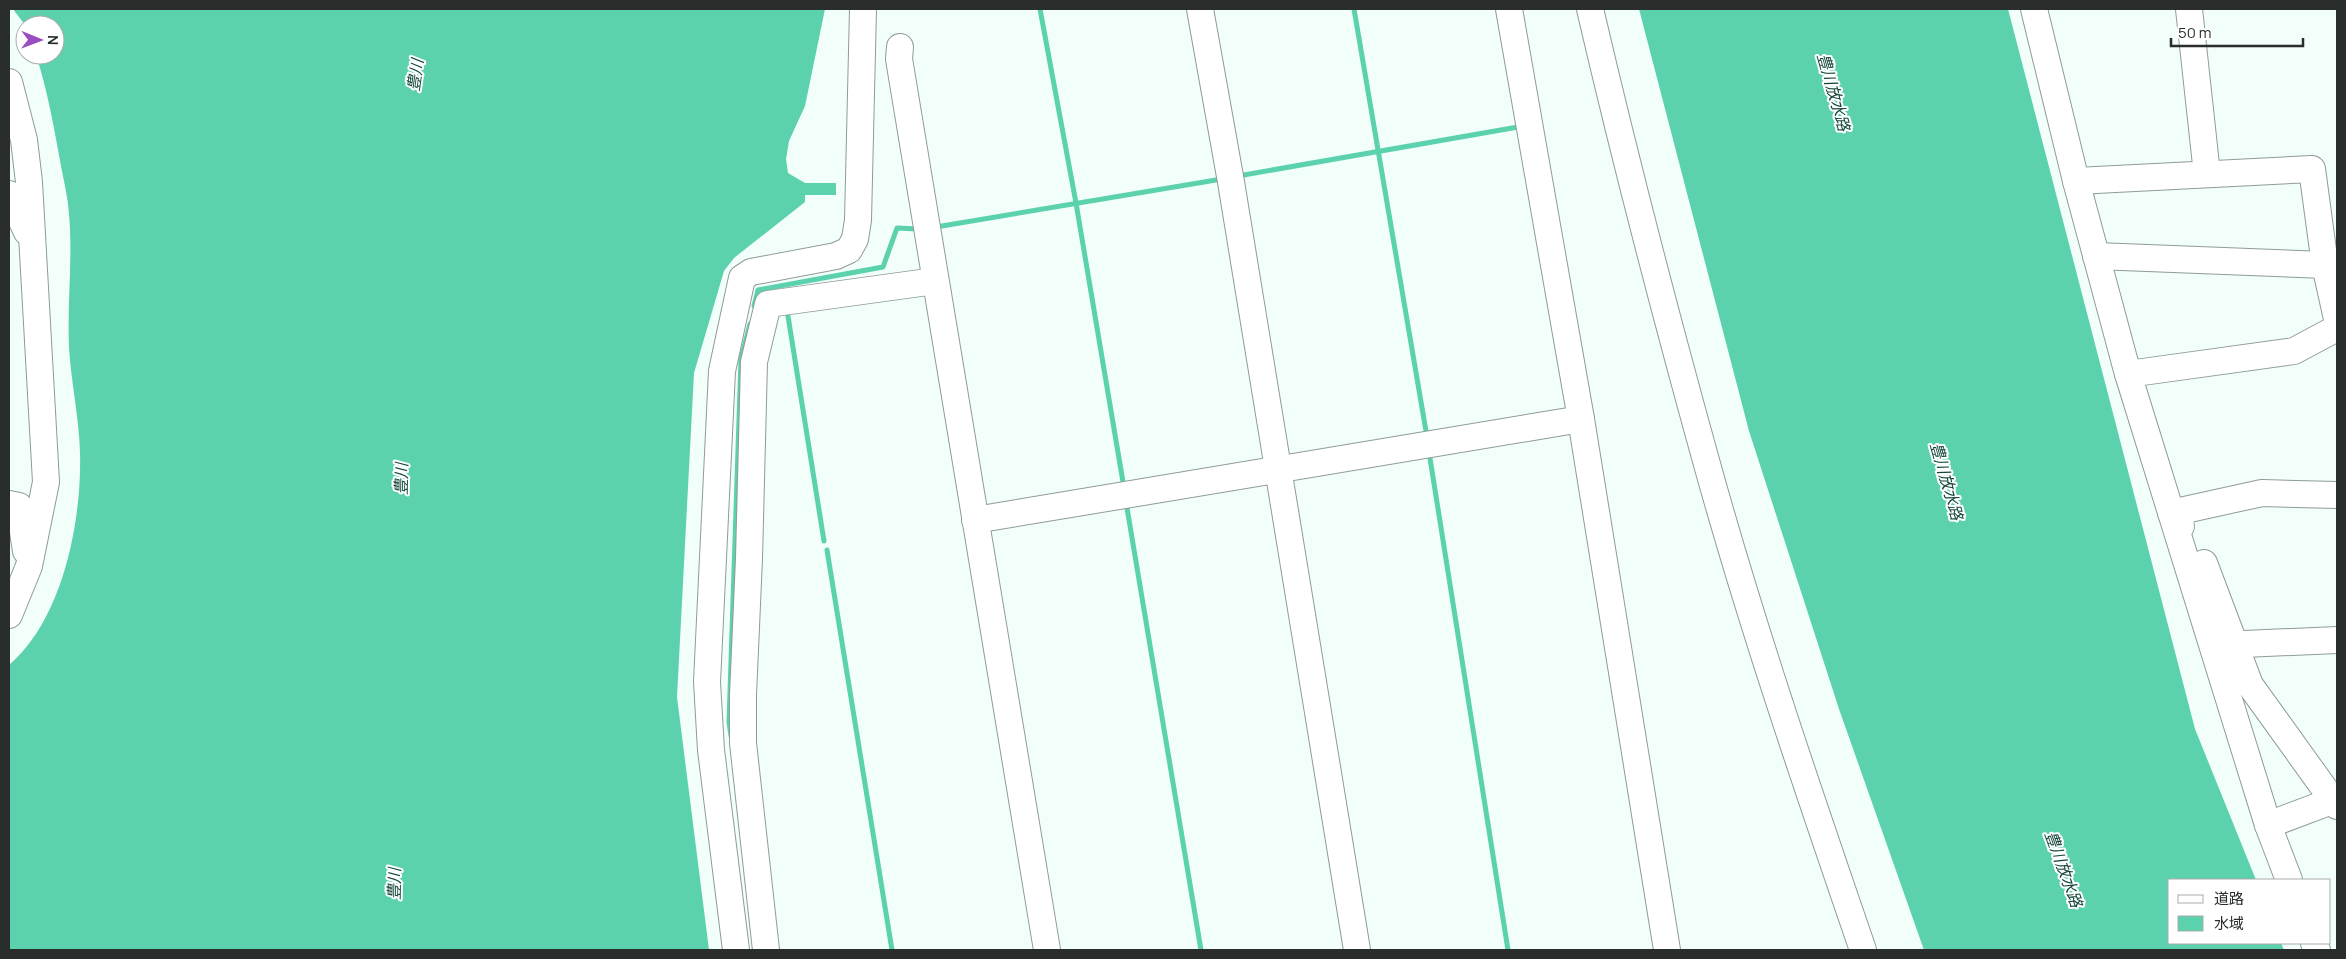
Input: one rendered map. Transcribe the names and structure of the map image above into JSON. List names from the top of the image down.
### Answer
{
  "water": ["豊川", "豊川放水路"],
  "legend": ["道路", "水域"],
  "scale_bar": "50 m",
  "north": "right"
}
